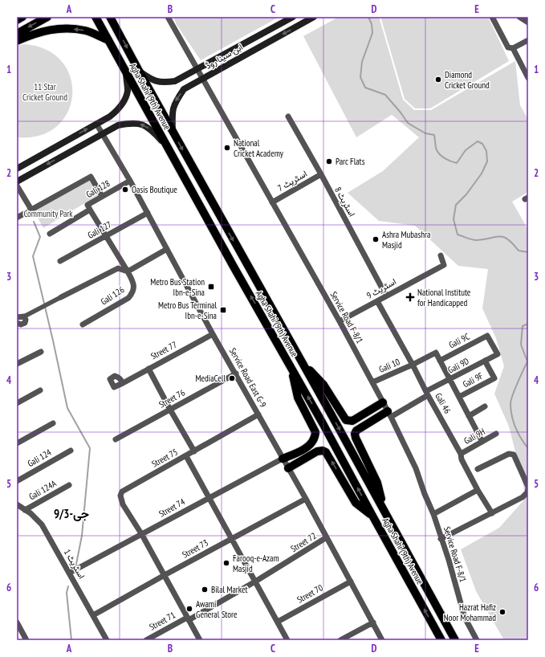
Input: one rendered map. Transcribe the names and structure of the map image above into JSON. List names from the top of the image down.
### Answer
{
  "streets": {
    "main road": ["ابن سینا روڈ", "Agha Shahi (9th) Avenue"],
    "street": [
      "اسٹریٹ 7",
      "Gali 128",
      "اسٹریٹ 8",
      "Gali 127",
      "اسٹریٹ 9",
      "Gali 126",
      "Service Road F-8/1",
      "Gali 9C",
      "Street 77",
      "Gali 10",
      "Gali 9D",
      "Service Road East G-9",
      "Gali 9F",
      "Street 76",
      "Gali 46",
      "Gali 9H",
      "Gali 124",
      "Street 75",
      "Gali 124A",
      "Street 74",
      "Street 72",
      "Street 73",
      "اسٹریٹ 1",
      "Street 70",
      "Street 71"
    ]
  },
  "crossings": [
    ["ابن سینا روڈ", "Agha Shahi (9th) Avenue"],
    ["ابن سینا روڈ", "Service Road F-8/1"],
    ["اسٹریٹ 7", "اسٹریٹ 8"],
    ["اسٹریٹ 7", "Service Road F-8/1"],
    ["Gali 128", "Service Road East G-9"],
    ["اسٹریٹ 8", "اسٹریٹ 9"],
    ["Gali 127", "Service Road East G-9"],
    ["اسٹریٹ 9", "Service Road F-8/1"],
    ["اسٹریٹ 9", "Gali 46"],
    ["Service Road F-8/1", "Gali 10"],
    ["Service Road F-8/1", "Gali 9D"],
    ["Gali 9C", "Gali 10"],
    ["Gali 9C", "Gali 9D"],
    ["Street 77", "Service Road East G-9"],
    ["Gali 10", "Gali 46"],
    ["Gali 9D", "Gali 9F"],
    ["Gali 9D", "Gali 46"],
    ["Service Road East G-9", "Street 76"],
    ["Service Road East G-9", "Street 75"],
    ["Service Road East G-9", "Street 74"],
    ["Service Road East G-9", "Street 72"],
    ["Service Road East G-9", "Street 73"],
    ["Service Road East G-9", "Street 70"],
    ["Gali 46", "Gali 9H"],
    ["Street 75", "Street 74"],
    ["Street 75", "Street 72"],
    ["Street 75", "Street 73"],
    ["Street 75", "Street 71"],
    ["Gali 124A", "اسٹریٹ 1"],
    ["Street 74", "اسٹریٹ 1"],
    ["Street 72", "Street 71"],
    ["Street 73", "اسٹریٹ 1"]
  ],
  "districts": ["جی-9/3"],
  "parks": ["11 Star Cricket Ground", "Community Park"],
  "places": {
    "other": [
      "Diamond Cricket Ground",
      "National Cricket Academy",
      "Parc Flats",
      "Oasis Boutique",
      "Ashra Mubashra Masjid",
      "MediaCell",
      "Farooq-e-Azam Masjid",
      "Bilal Market",
      "Awami General Store",
      "Hazrat Hafiz Noor Mohammad"
    ],
    "transit": ["Metro Bus Station Ibn-e-Sina", "Metro Bus Terminal Ibn-e-Sina"],
    "health": ["National Institute for Handicapped"]
  },
  "grid": {
    "columns": [
      "A",
      "B",
      "C",
      "D",
      "E"
    ],
    "rows": [
      "1",
      "2",
      "3",
      "4",
      "5",
      "6"
    ]
  }
}
